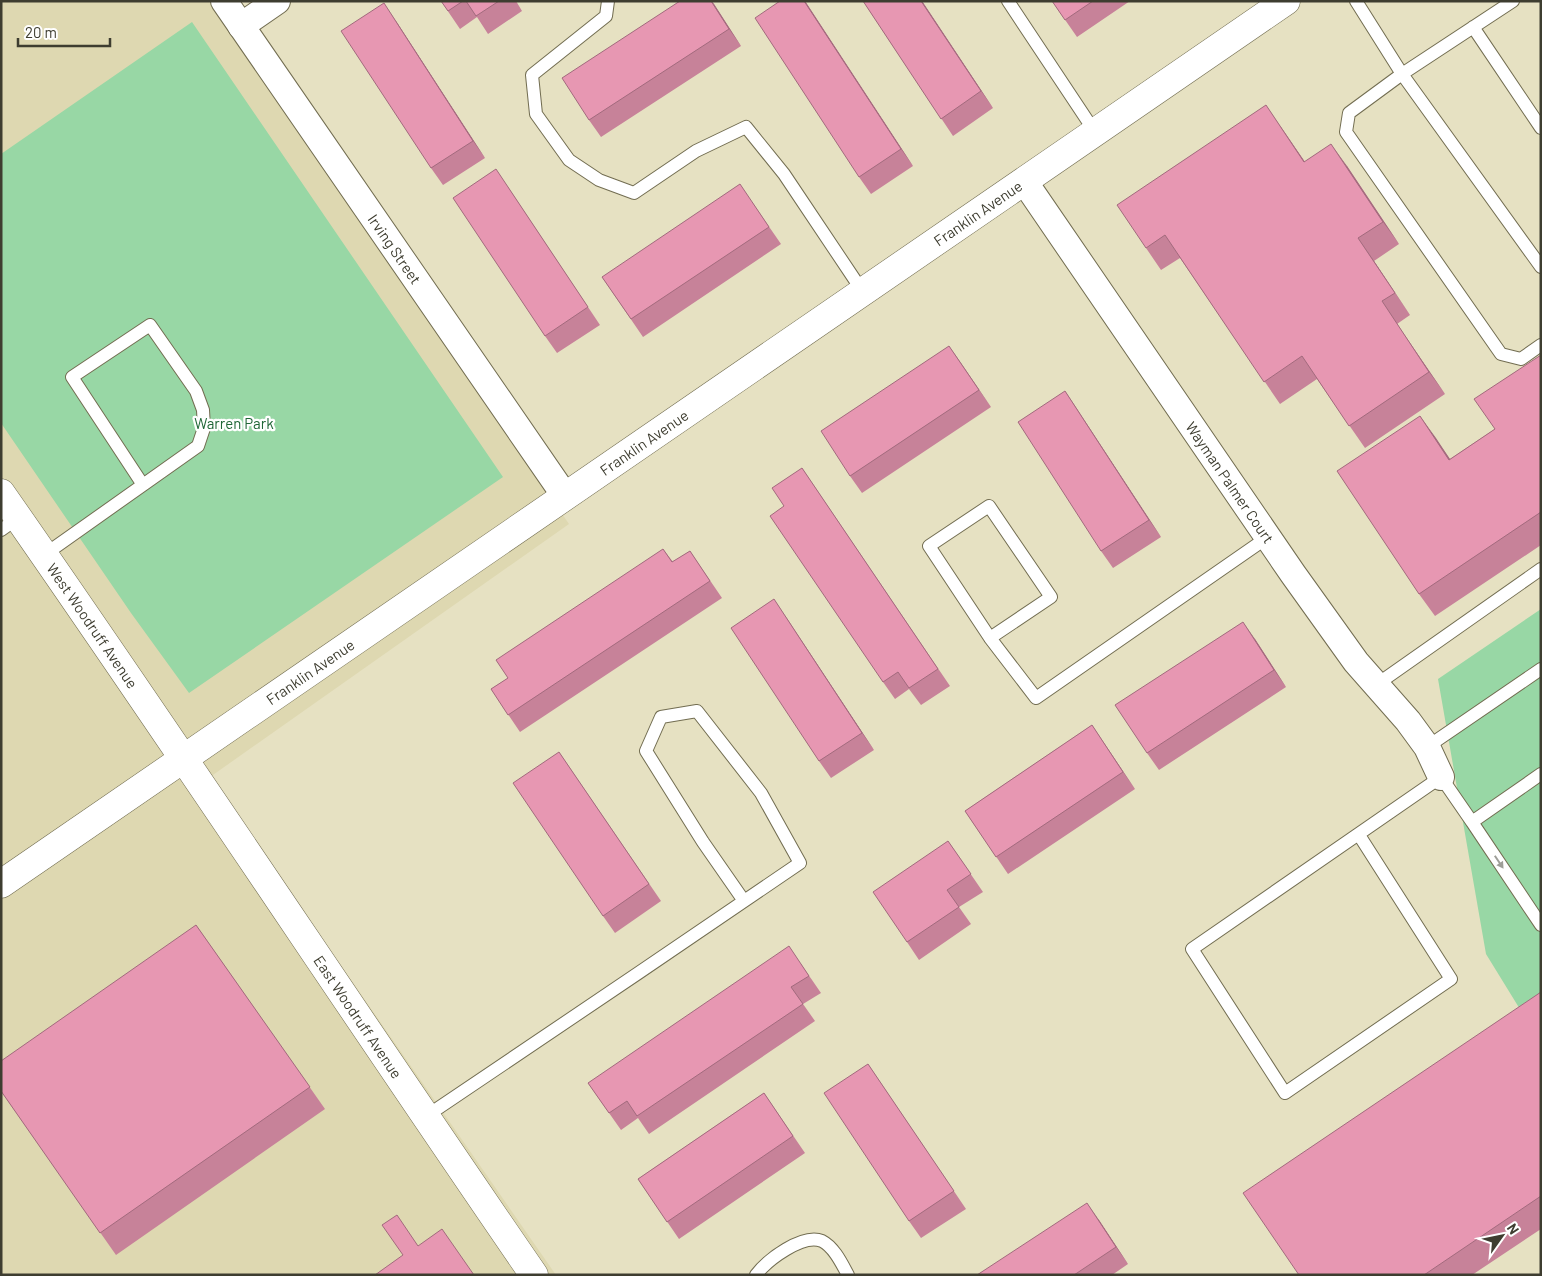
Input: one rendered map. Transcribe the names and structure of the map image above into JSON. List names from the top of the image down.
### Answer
{
  "streets": {
    "street": [
      "Franklin Avenue",
      "Irving Street",
      "Wayman Palmer Court",
      "West Woodruff Avenue",
      "East Woodruff Avenue"
    ]
  },
  "crossings": [
    ["Franklin Avenue", "Irving Street"],
    ["Franklin Avenue", "Wayman Palmer Court"],
    ["Franklin Avenue", "West Woodruff Avenue"],
    ["Franklin Avenue", "East Woodruff Avenue"],
    ["West Woodruff Avenue", "East Woodruff Avenue"]
  ],
  "parks": ["Warren Park"],
  "scale_bar": "20 m",
  "north": "top right"
}
